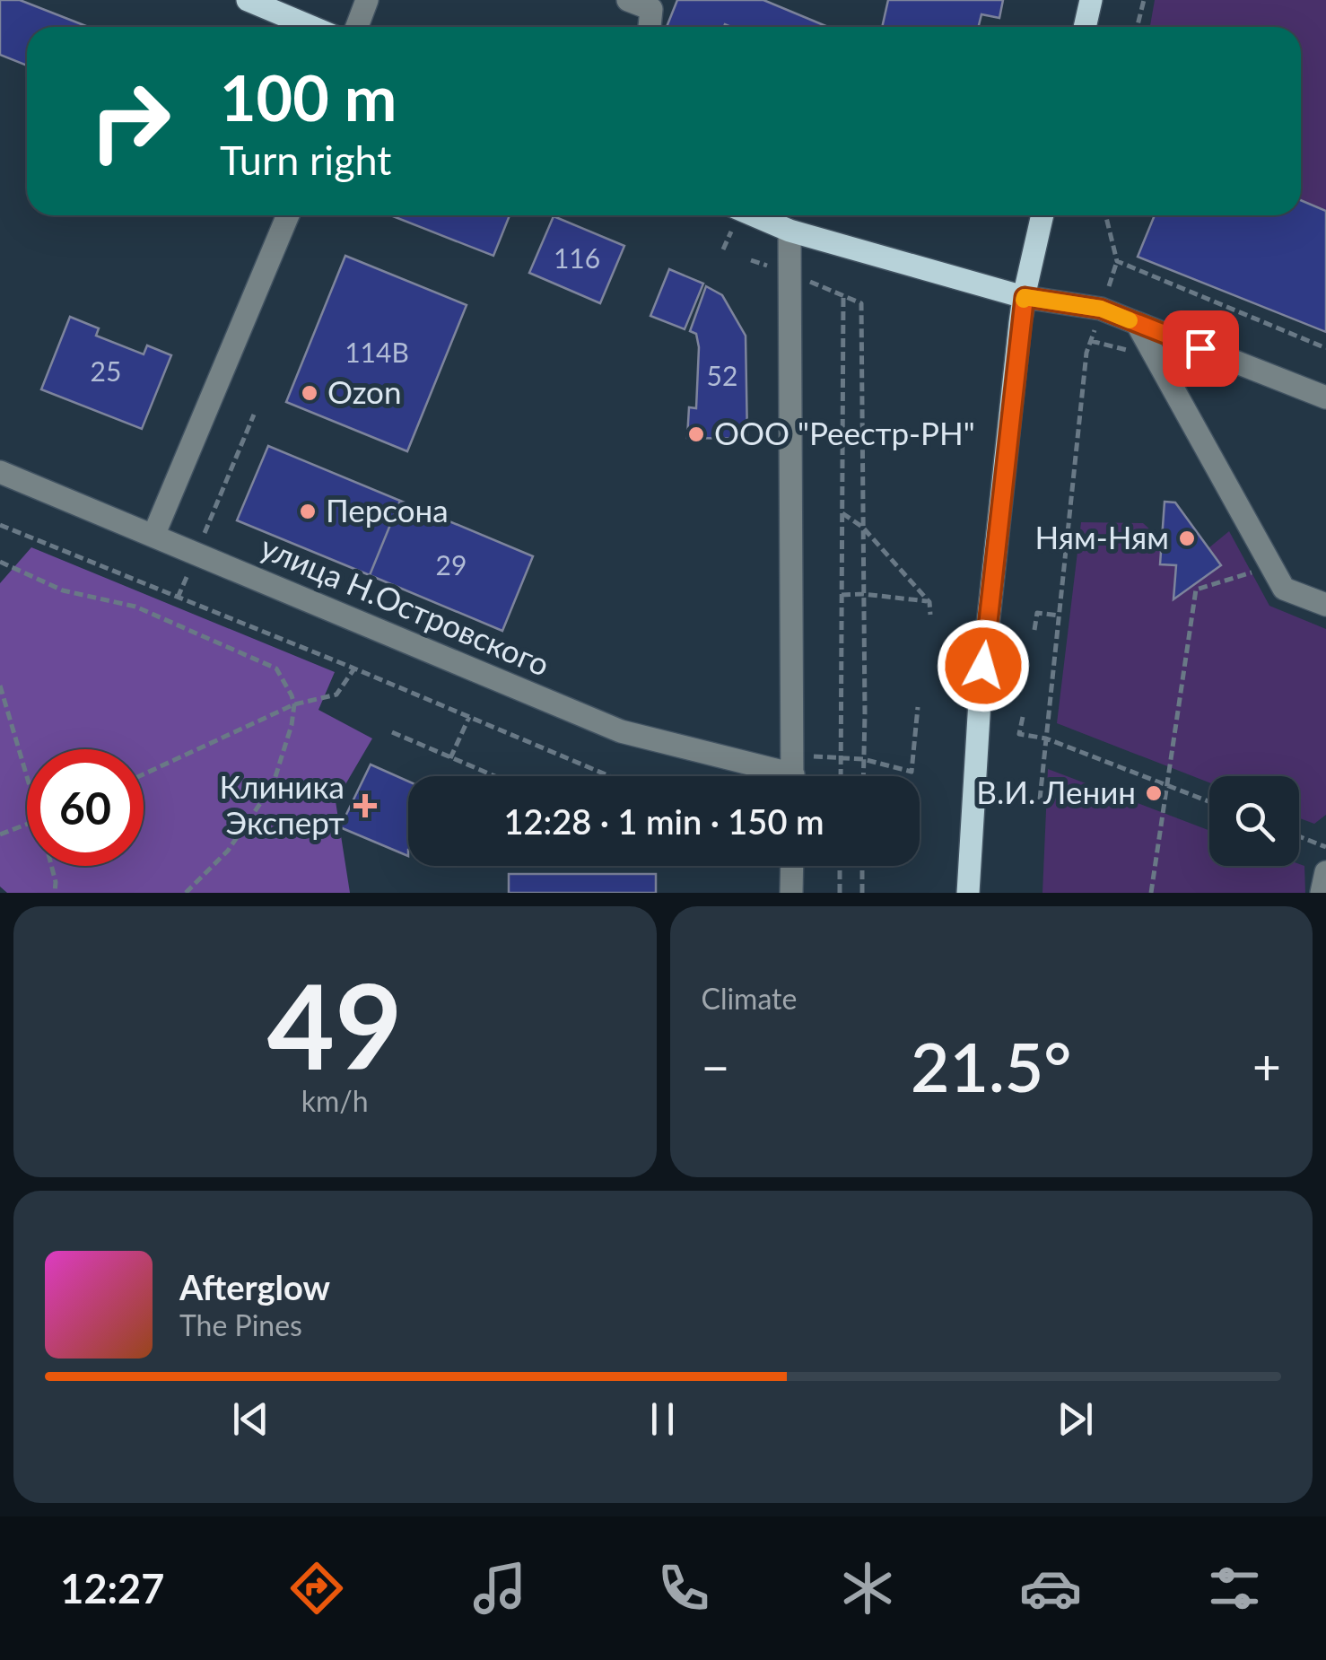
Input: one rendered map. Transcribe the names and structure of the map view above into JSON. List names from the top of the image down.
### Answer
{
  "streets": {
    "street": ["улица Н.Островского"]
  },
  "places": {
    "other": [
      "Ozon",
      "ООО \"Реестр-РН\"",
      "Персона",
      "Ням-Ням",
      "В.И. Ленин"
    ],
    "health": ["Клиника Эксперт"]
  },
  "house_numbers": [
    "116",
    "114В",
    "25",
    "52",
    "29"
  ],
  "page": {
    "turn": ["100 m", "Turn right"],
    "limit": "60",
    "trip": "12:28 · 1 min · 150 m",
    "tile": [
      ["49", "km/h"],
      "Climate"
    ],
    "heat": ["−", "21.5°", "+"],
    "song": ["Afterglow", "The Pines"],
    "tabs": "12:27"
  }
}
